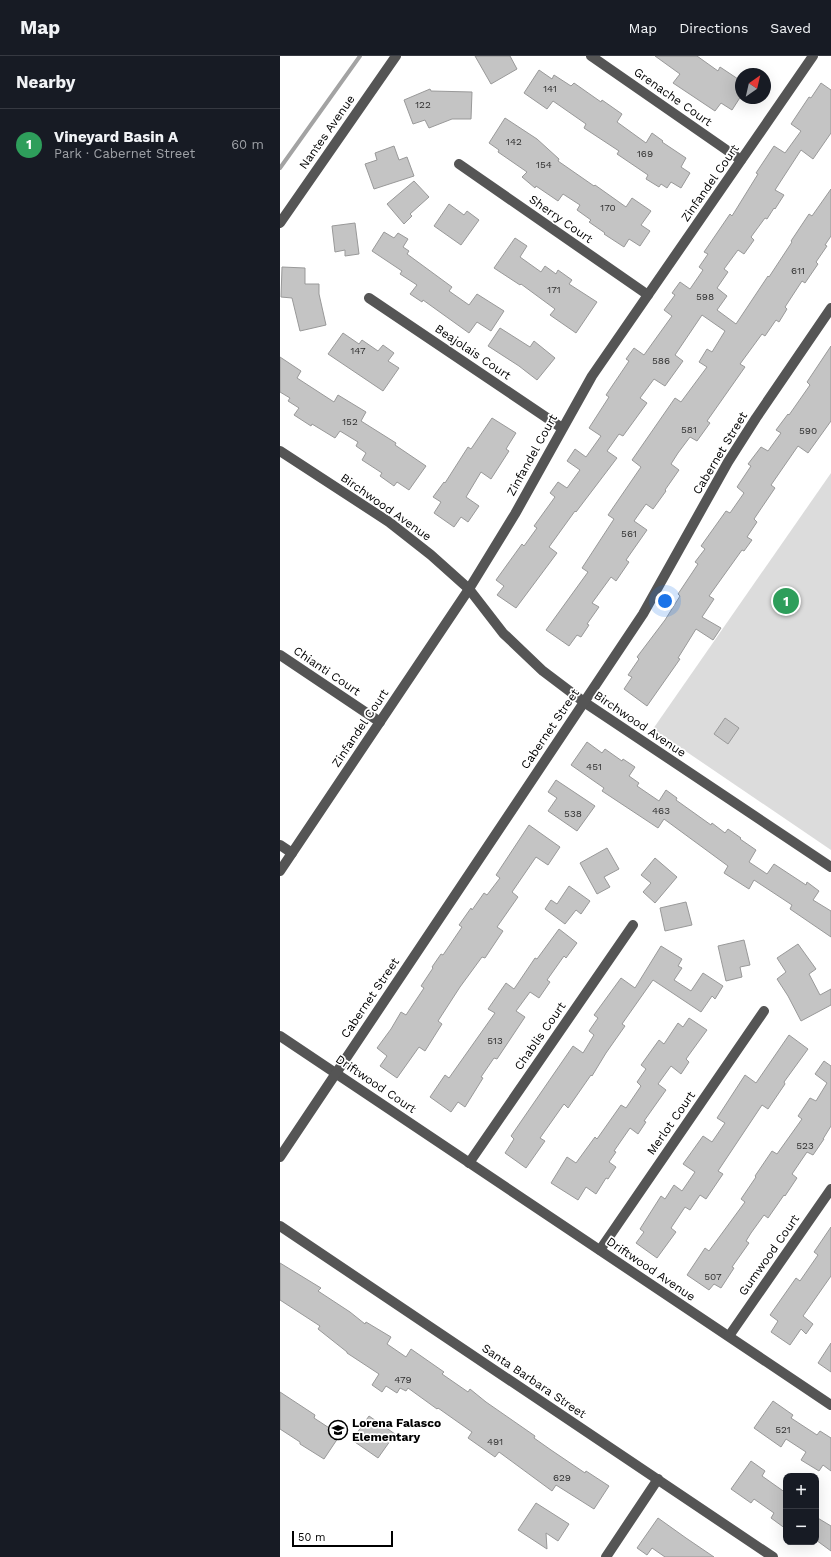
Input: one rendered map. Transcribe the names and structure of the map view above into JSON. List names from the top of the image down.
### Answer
{
  "streets": {
    "street": [
      "Grenache Court",
      "Nantes Avenue",
      "Zinfandel Court",
      "Sherry Court",
      "Beajolais Court",
      "Cabernet Street",
      "Birchwood Avenue",
      "Chianti Court",
      "Chablis Court",
      "Driftwood Court",
      "Merlot Court",
      "Gumwood Court",
      "Driftwood Avenue",
      "Santa Barbara Street"
    ]
  },
  "crossings": [
    ["Grenache Court", "Zinfandel Court"],
    ["Zinfandel Court", "Sherry Court"],
    ["Zinfandel Court", "Beajolais Court"],
    ["Zinfandel Court", "Birchwood Avenue"],
    ["Zinfandel Court", "Chianti Court"],
    ["Cabernet Street", "Birchwood Avenue"],
    ["Cabernet Street", "Driftwood Court"],
    ["Chablis Court", "Driftwood Avenue"],
    ["Driftwood Court", "Driftwood Avenue"],
    ["Merlot Court", "Driftwood Avenue"],
    ["Gumwood Court", "Driftwood Avenue"]
  ],
  "places": {
    "school or university": ["Lorena Falasco Elementary"]
  },
  "house_numbers": [
    "141",
    "122",
    "142",
    "169",
    "154",
    "170",
    "611",
    "171",
    "598",
    "147",
    "586",
    "152",
    "581",
    "590",
    "561",
    "451",
    "463",
    "538",
    "513",
    "523",
    "507",
    "479",
    "521",
    "491",
    "629"
  ],
  "scale_bar": "50 m",
  "north": "top right",
  "page": {
    "header": "Map",
    "nav": ["Map", "Directions", "Saved"],
    "heading": "Nearby",
    "list": [
      {
        "mark": "1",
        "name": "Vineyard Basin A",
        "note": "Park · Cabernet Street",
        "value": "60 m"
      }
    ],
    "pins": "1",
    "map_buttons": ["+", "−"],
    "scale": "50 m"
  }
}
